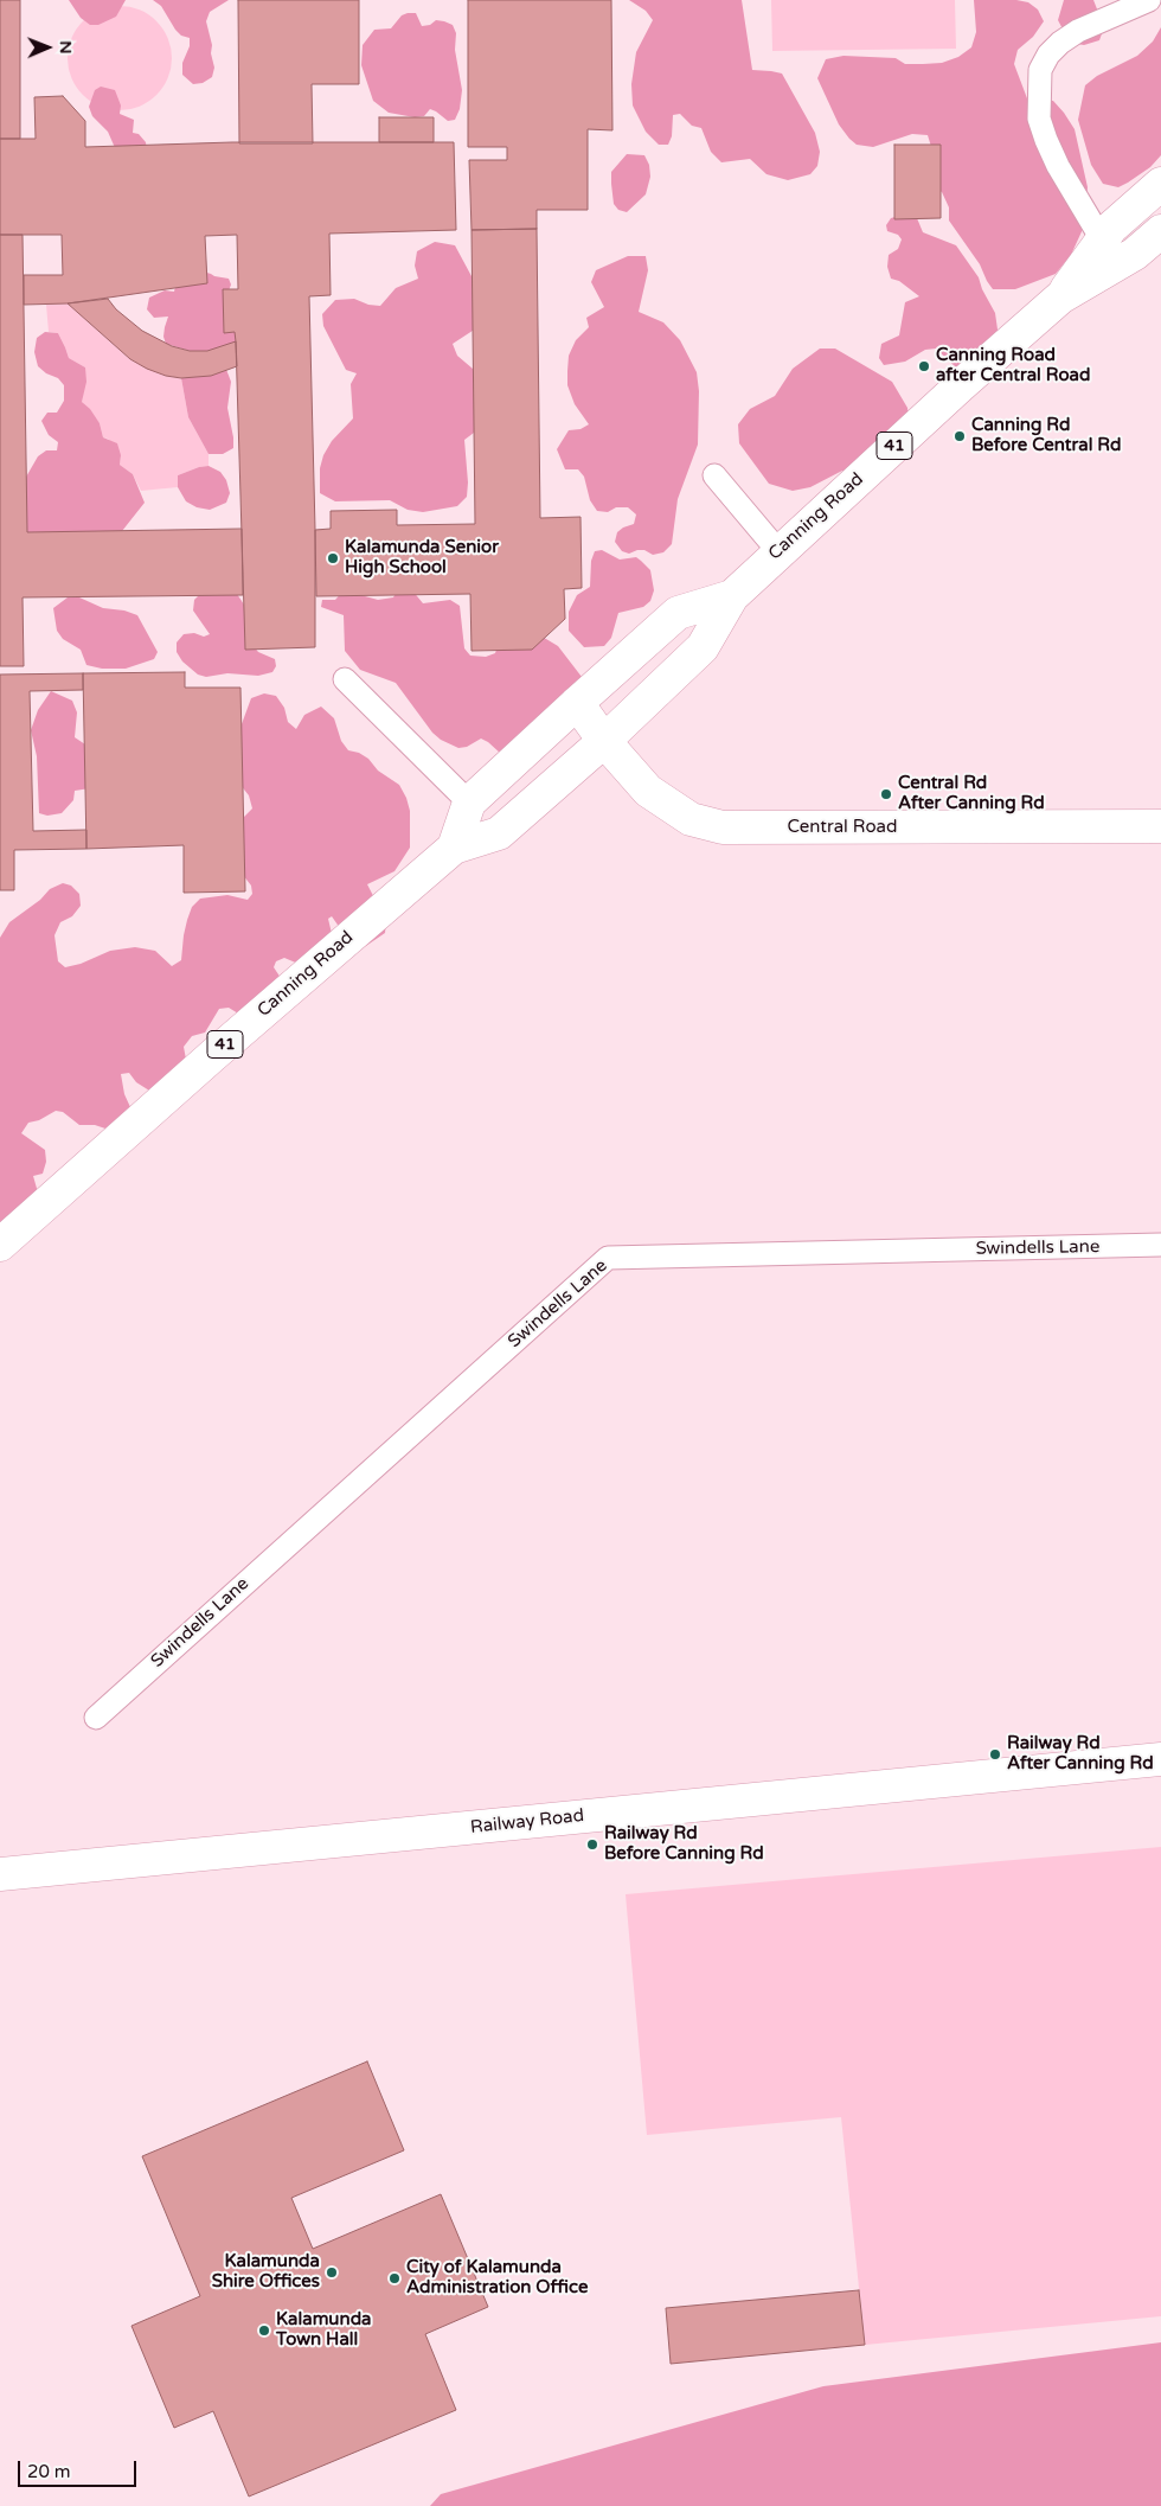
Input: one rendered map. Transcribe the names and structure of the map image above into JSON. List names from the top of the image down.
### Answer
{
  "streets": {
    "main road": [
      "41",
      "Canning Road",
      "Central Road",
      "Railway Road"
    ],
    "lane": ["Swindells Lane"]
  },
  "crossings": [
    ["Canning Road", "Central Road"]
  ],
  "places": [
    "Canning Road after Central Road",
    "Canning Rd Before Central Rd",
    "Kalamunda Senior High School",
    "Central Rd After Canning Rd",
    "Railway Rd After Canning Rd",
    "Railway Rd Before Canning Rd",
    "Kalamunda Shire Offices",
    "City of Kalamunda Administration Office",
    "Kalamunda Town Hall"
  ],
  "scale_bar": "20 m",
  "north": "right"
}
